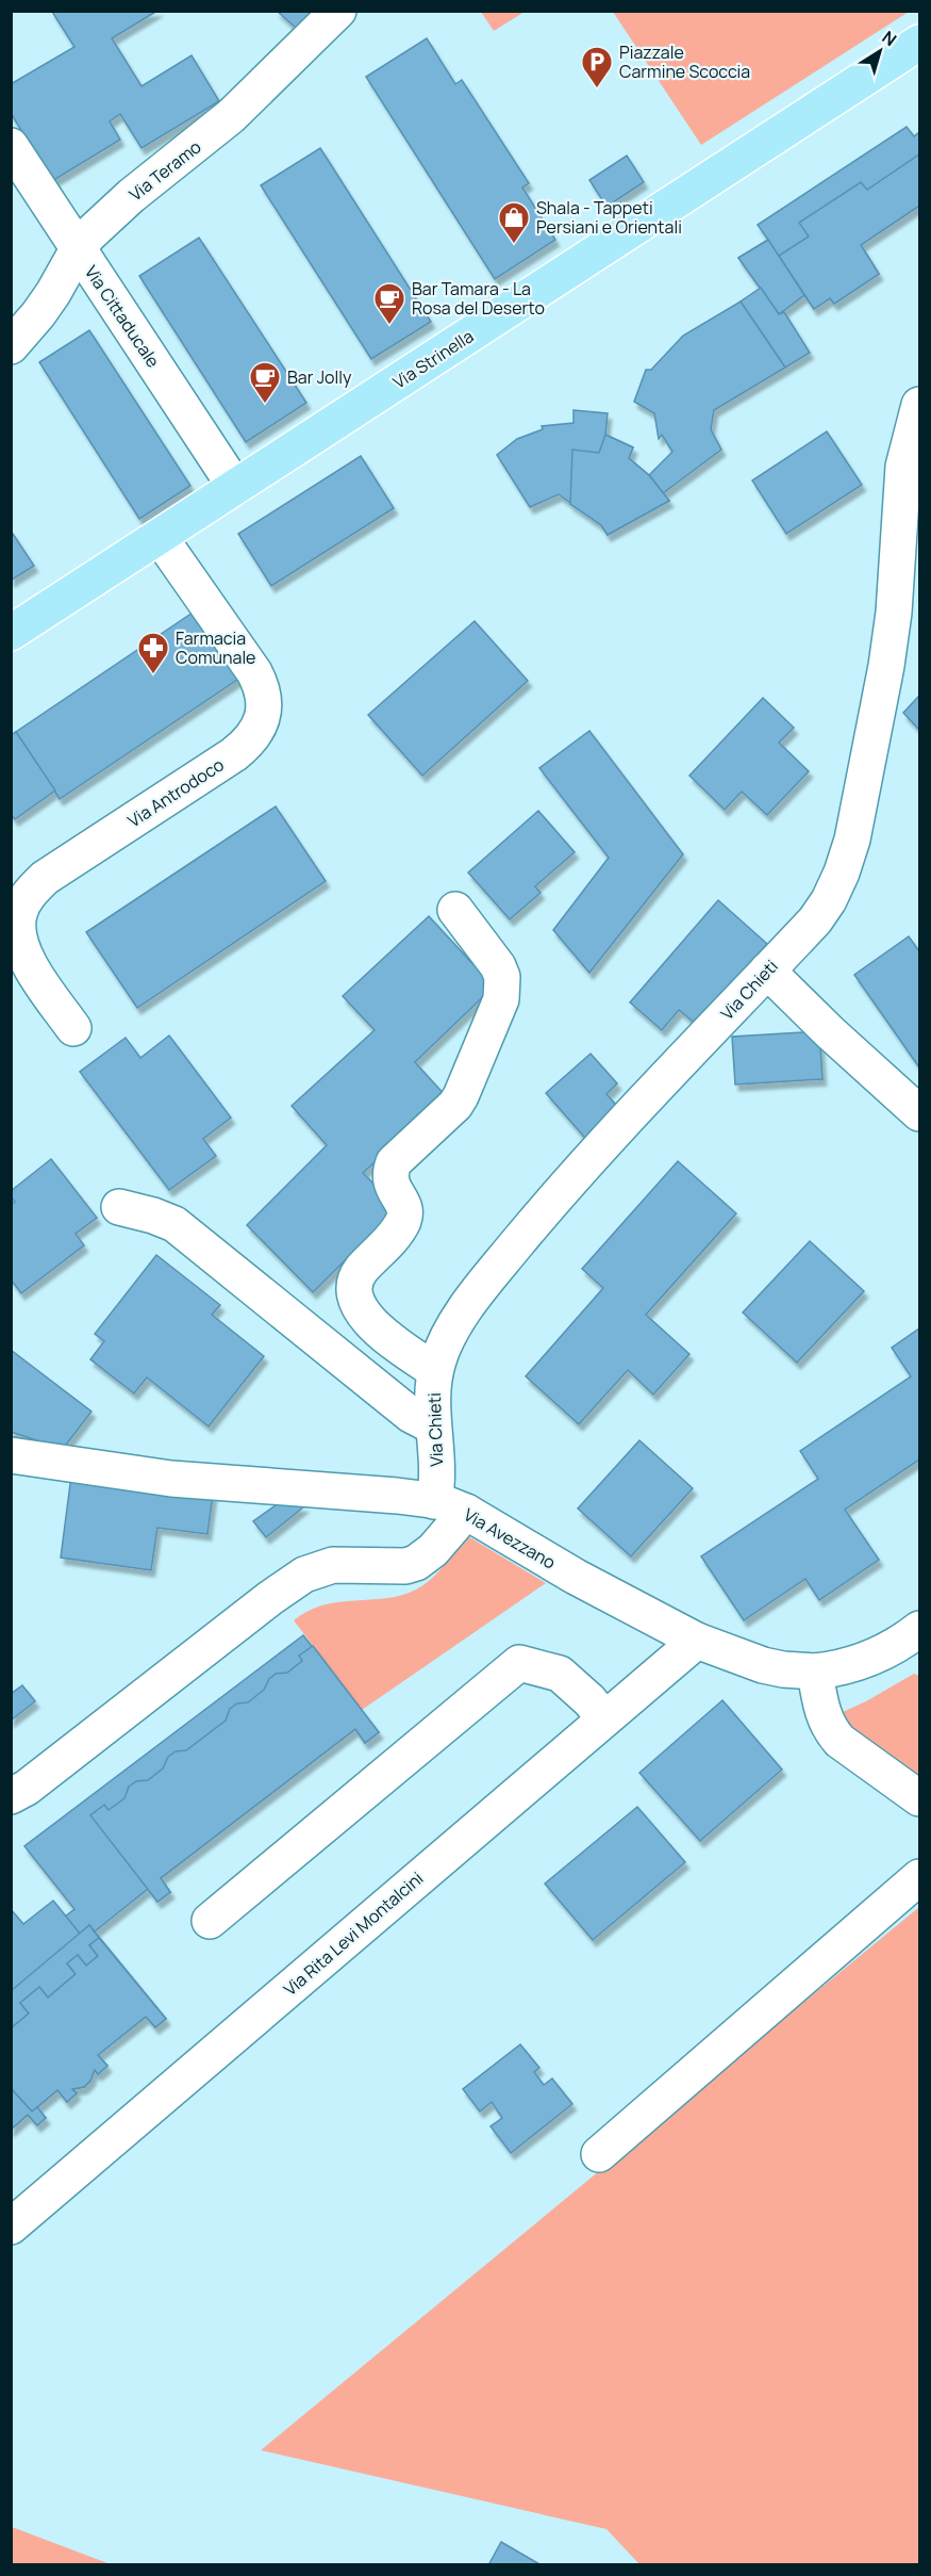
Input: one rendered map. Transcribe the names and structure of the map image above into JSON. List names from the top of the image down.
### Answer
{
  "streets": {
    "main road": ["Via Strinella"],
    "street": [
      "Via Teramo",
      "Via Cittaducale",
      "Via Antrodoco",
      "Via Chieti",
      "Via Avezzano",
      "Via Rita Levi Montalcini"
    ]
  },
  "crossings": [
    ["Via Teramo", "Via Cittaducale"],
    ["Via Cittaducale", "Via Strinella"],
    ["Via Strinella", "Via Antrodoco"],
    ["Via Chieti", "Via Avezzano"],
    ["Via Avezzano", "Via Rita Levi Montalcini"]
  ],
  "places": {
    "parking": ["Piazzale Carmine Scoccia"],
    "shop": ["Shala - Tappeti Persiani e Orientali"],
    "cafe": ["Bar Tamara - La Rosa del Deserto", "Bar Jolly"],
    "pharmacy": ["Farmacia Comunale"]
  },
  "north": "top right"
}
